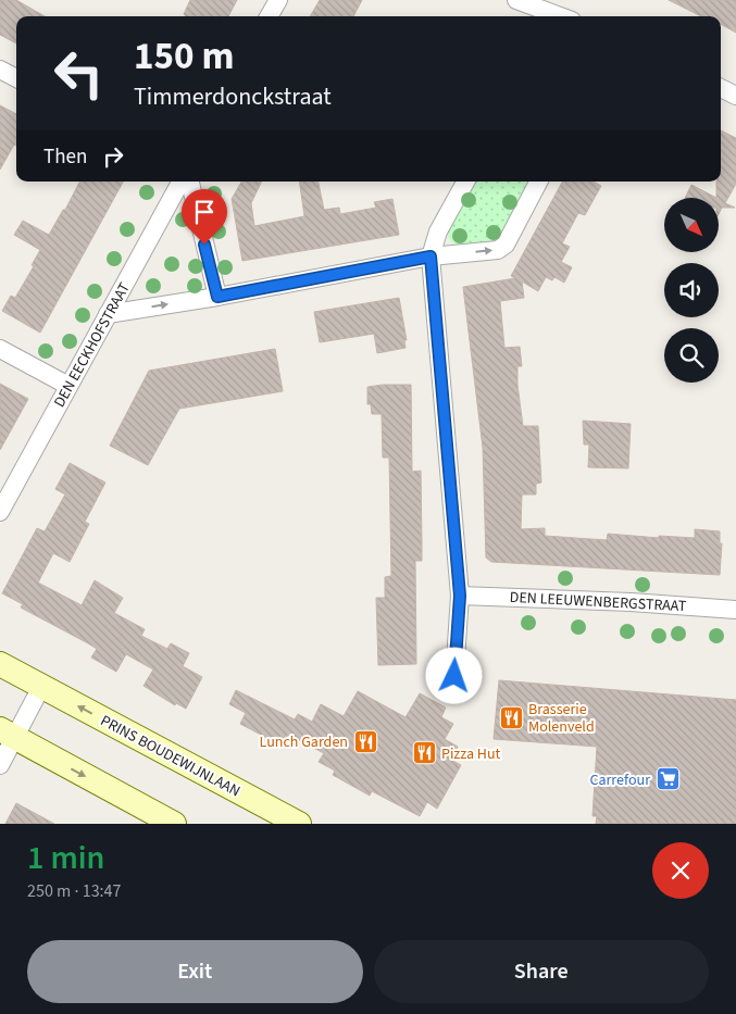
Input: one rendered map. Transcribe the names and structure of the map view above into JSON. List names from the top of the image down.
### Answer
{
  "streets": {
    "main road": ["PRINS BOUDEWIJNLAAN"],
    "street": ["DEN EECKHOFSTRAAT", "DEN LEEUWENBERGSTRAAT"]
  },
  "places": {
    "restaurant": ["Brasserie Molenveld", "Lunch Garden", "Pizza Hut"],
    "supermarket": ["Carrefour"]
  },
  "north": "bottom right",
  "page": {
    "turn": ["150 m", "Timmerdonckstraat"],
    "then": "Then",
    "heading": ["1 min", "250 m · 13:47"],
    "buttons": ["Exit", "Share"]
  }
}
